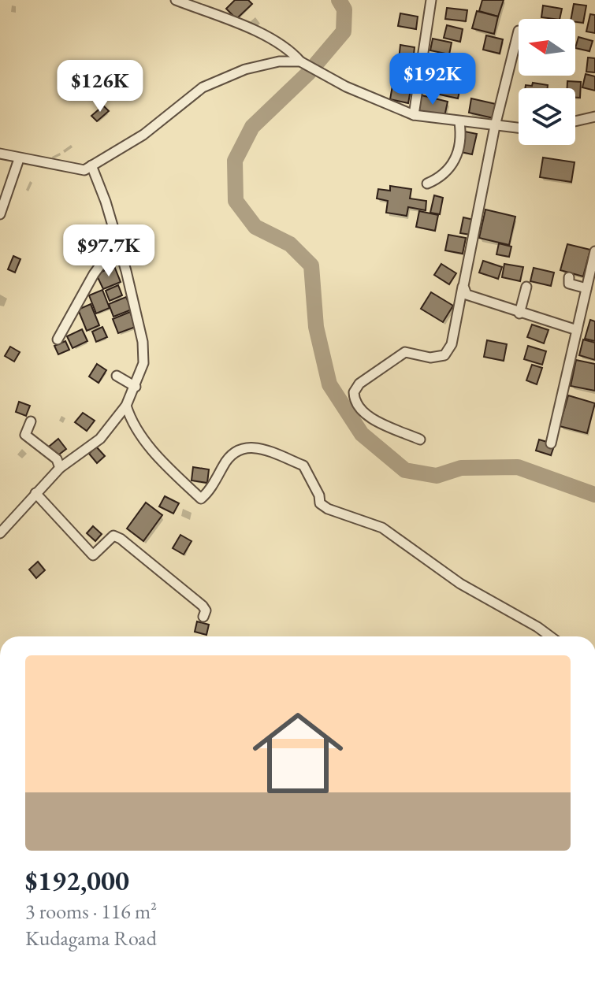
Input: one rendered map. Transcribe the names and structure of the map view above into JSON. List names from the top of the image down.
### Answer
{
  "north": "left",
  "page": {
    "price": ["$192K", "$126K", "$97.7K"],
    "list": [
      {
        "name": "$192,000",
        "note": "3 rooms · 116 m² · Kudagama Road"
      }
    ]
  }
}
